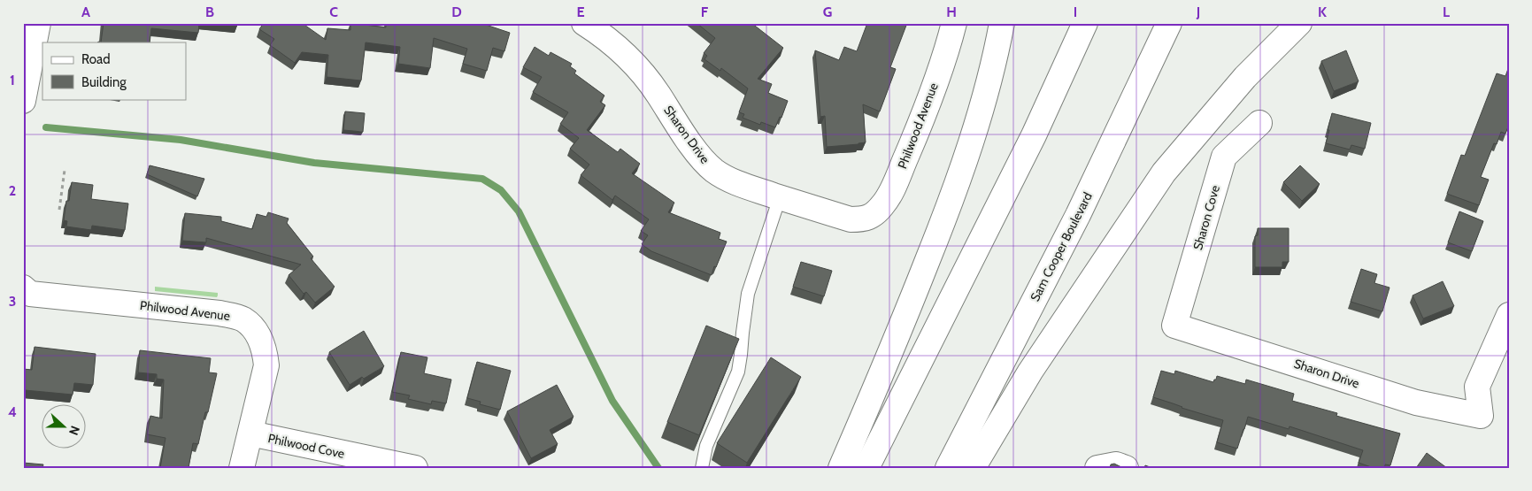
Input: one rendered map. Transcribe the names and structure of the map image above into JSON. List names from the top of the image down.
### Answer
{
  "streets": {
    "main road": [
      "Philwood Avenue",
      "Sharon Drive",
      "Sharon Cove",
      "Sam Cooper Boulevard",
      "Philwood Cove"
    ]
  },
  "crossings": [
    ["Philwood Avenue", "Sharon Drive"],
    ["Philwood Avenue", "Philwood Cove"],
    ["Sharon Drive", "Sharon Cove"]
  ],
  "legend": ["Road", "Building"],
  "north": "right",
  "grid": {
    "columns": [
      "A",
      "B",
      "C",
      "D",
      "E",
      "F",
      "G",
      "H",
      "I",
      "J",
      "K",
      "L"
    ],
    "rows": [
      "1",
      "2",
      "3",
      "4"
    ]
  }
}
